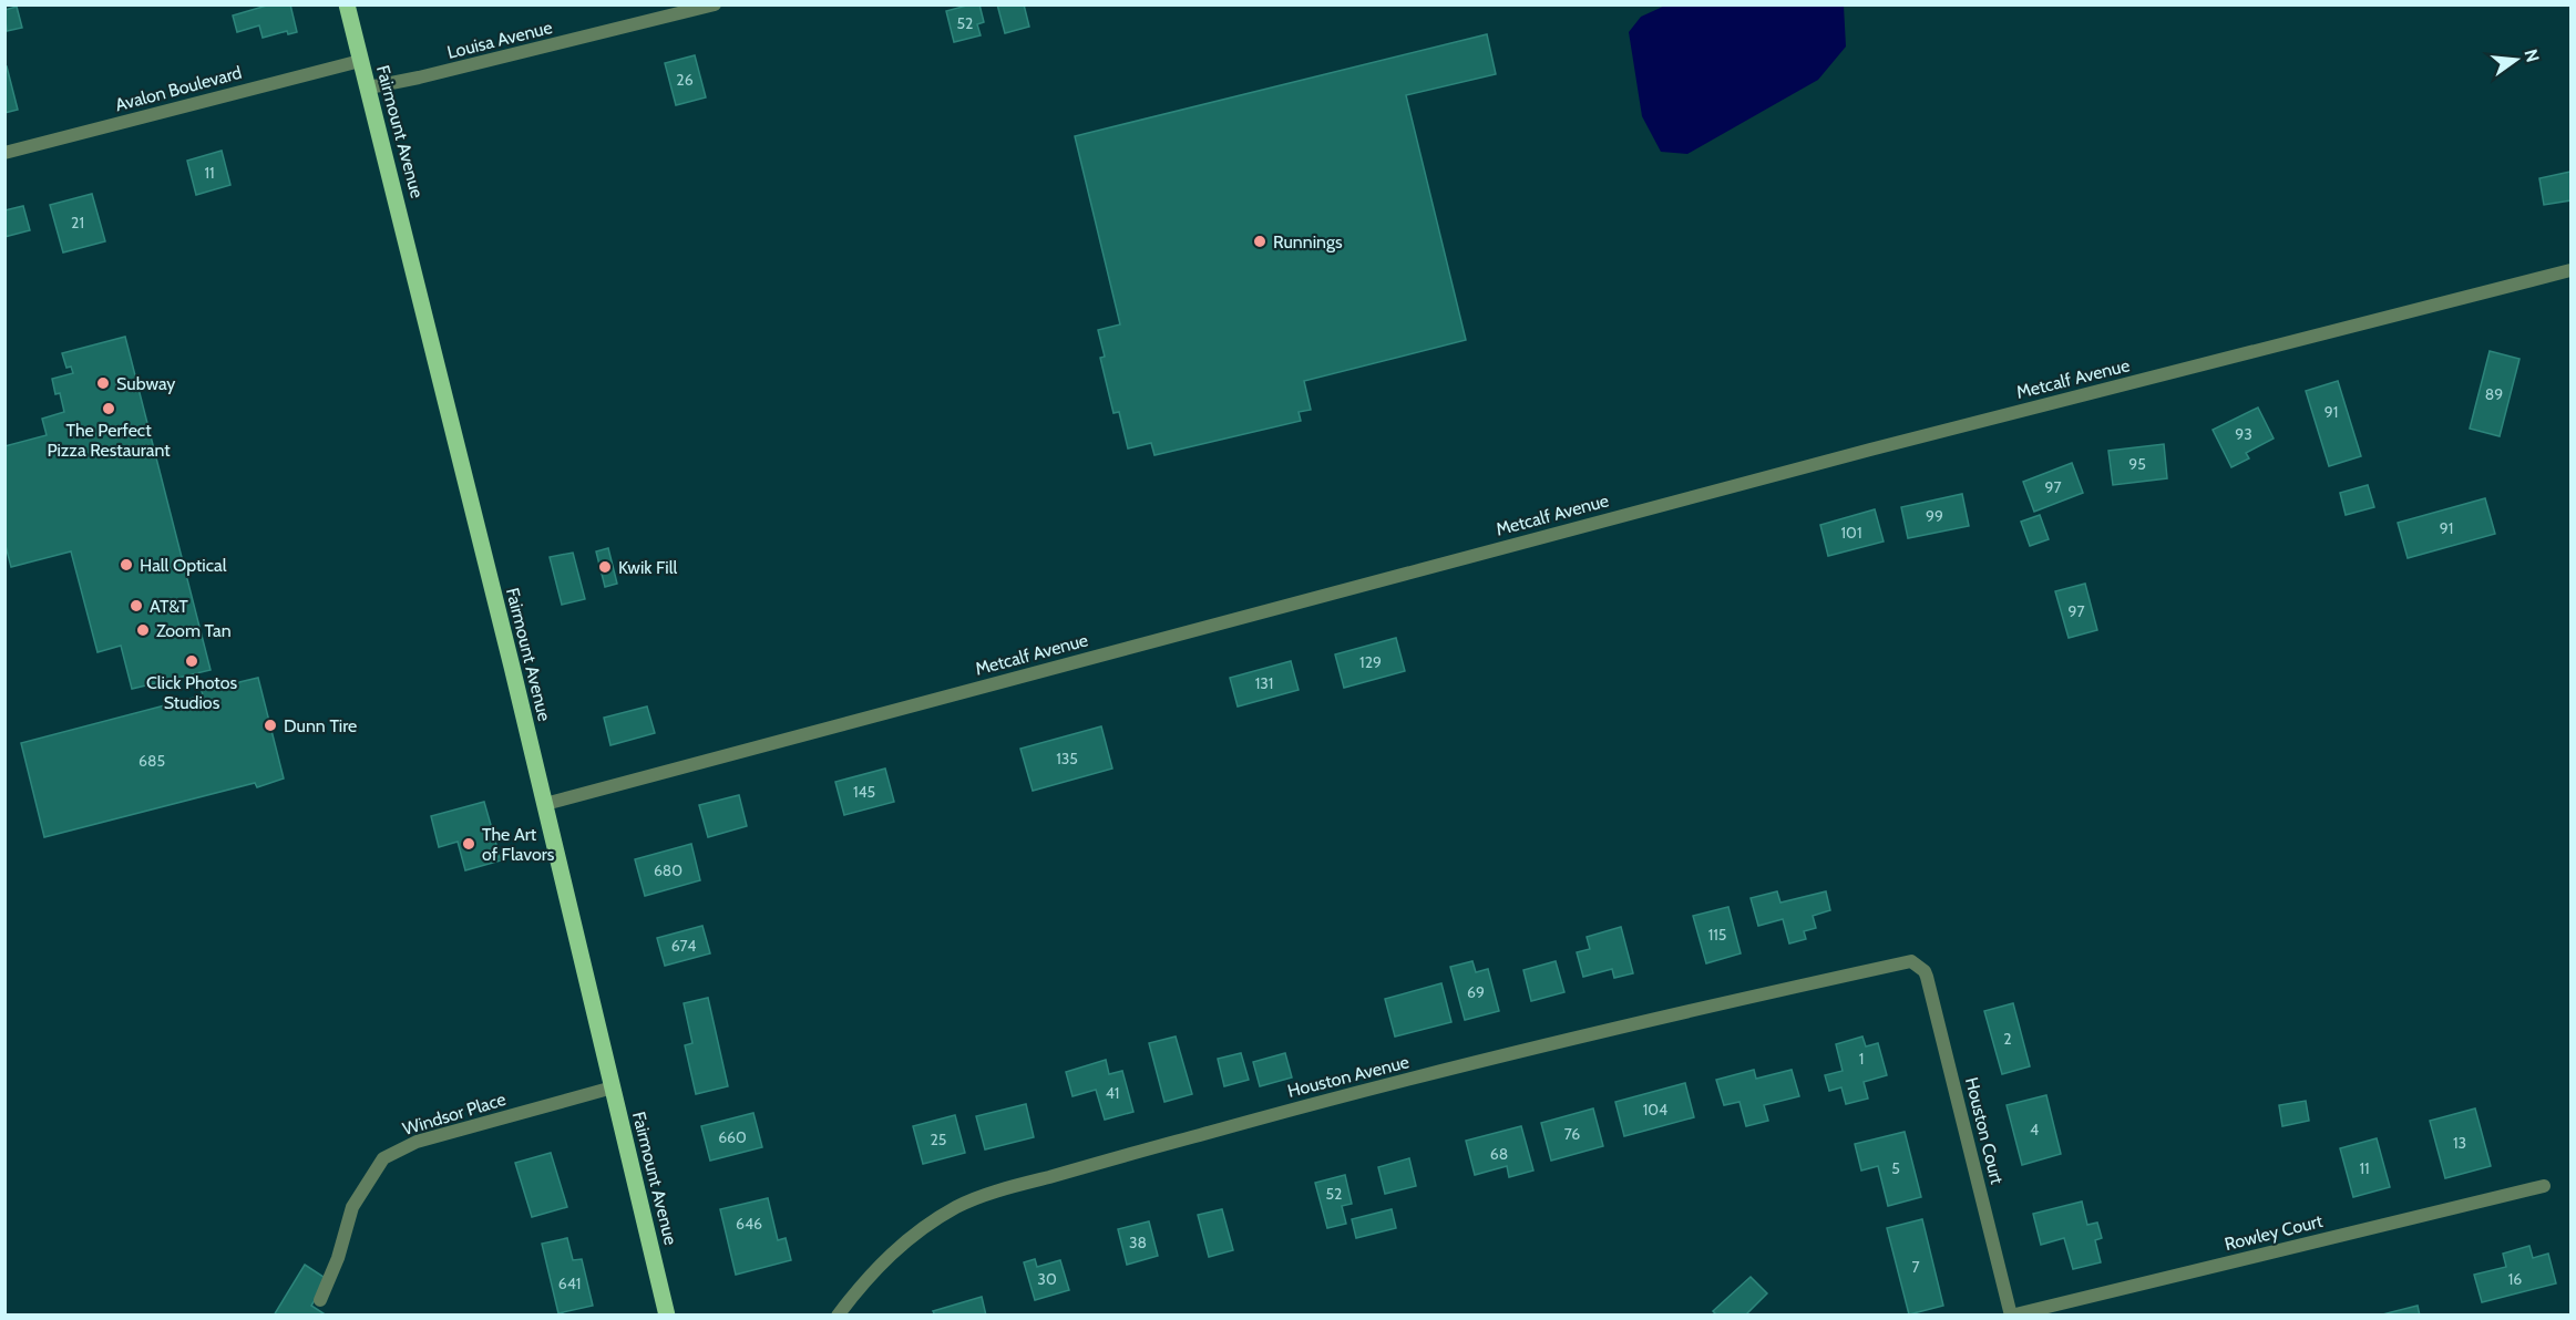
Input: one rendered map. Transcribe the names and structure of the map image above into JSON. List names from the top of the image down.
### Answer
{
  "streets": {
    "main road": ["Fairmount Avenue"],
    "street": [
      "Louisa Avenue",
      "Avalon Boulevard",
      "Metcalf Avenue",
      "Houston Avenue",
      "Windsor Place",
      "Houston Court",
      "Rowley Court"
    ]
  },
  "crossings": [
    ["Louisa Avenue", "Fairmount Avenue"],
    ["Avalon Boulevard", "Fairmount Avenue"],
    ["Fairmount Avenue", "Metcalf Avenue"],
    ["Fairmount Avenue", "Windsor Place"],
    ["Houston Avenue", "Houston Court"],
    ["Houston Court", "Rowley Court"]
  ],
  "places": [
    "Runnings",
    "Subway",
    "The Perfect Pizza Restaurant",
    "Hall Optical",
    "Kwik Fill",
    "AT&T",
    "Zoom Tan",
    "Click Photos Studios",
    "Dunn Tire",
    "The Art of Flavors"
  ],
  "house_numbers": [
    "52",
    "26",
    "11",
    "21",
    "89",
    "91",
    "93",
    "95",
    "97",
    "99",
    "91",
    "101",
    "97",
    "129",
    "131",
    "135",
    "685",
    "145",
    "680",
    "115",
    "674",
    "69",
    "2",
    "1",
    "41",
    "104",
    "4",
    "76",
    "660",
    "25",
    "13",
    "68",
    "5",
    "11",
    "52",
    "646",
    "38",
    "7",
    "30",
    "16",
    "641"
  ],
  "north": "right"
}
